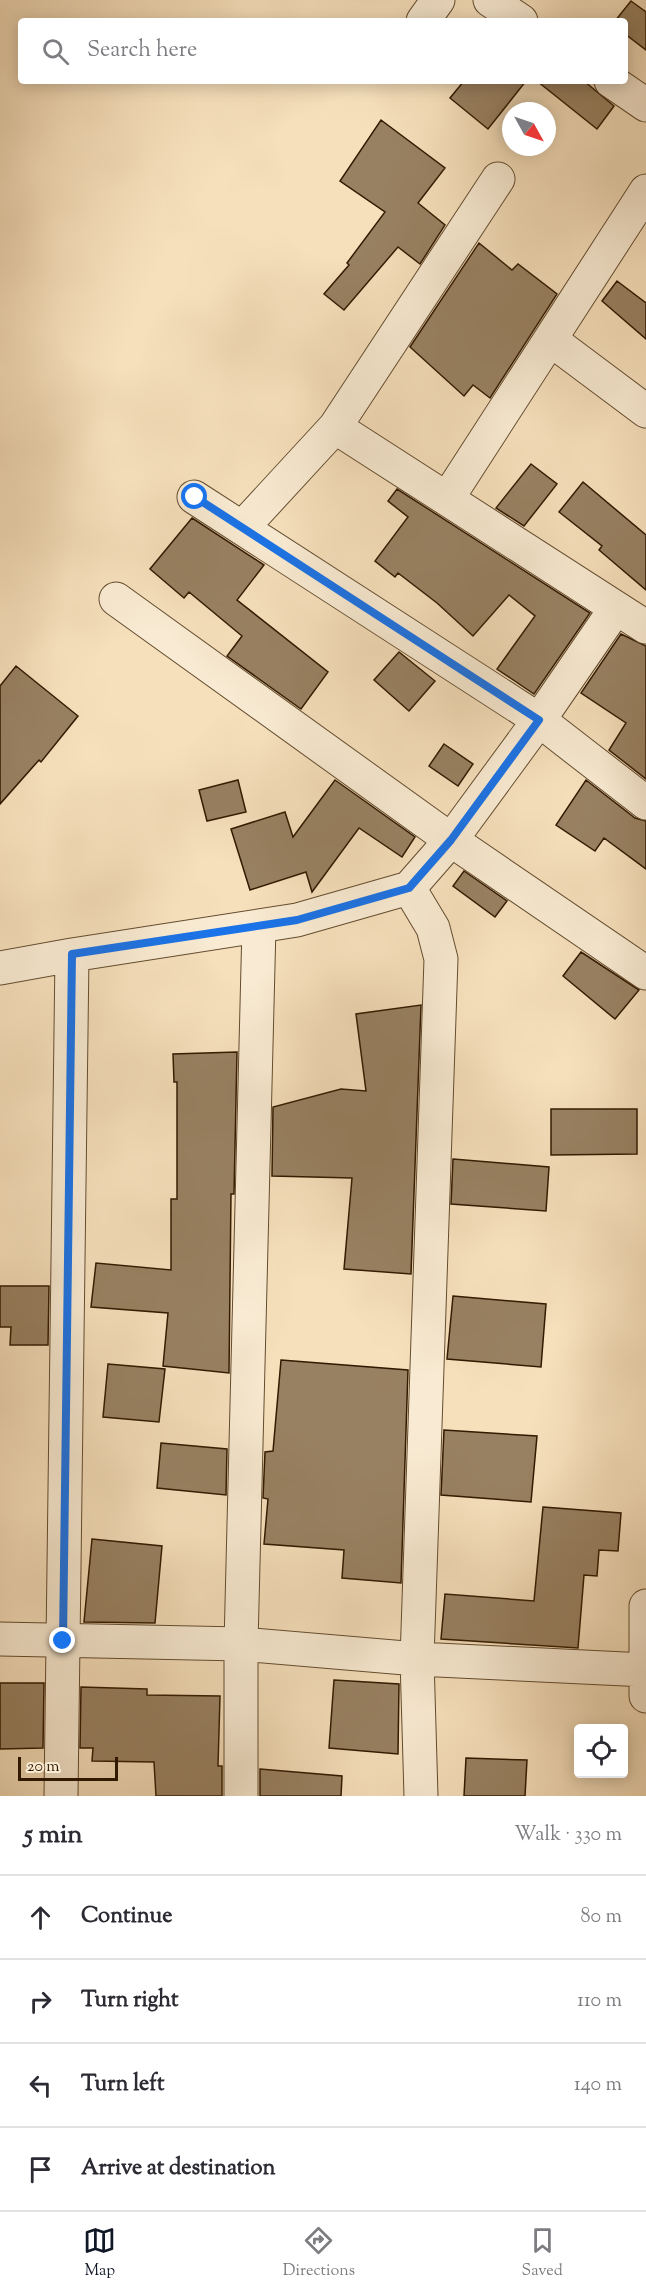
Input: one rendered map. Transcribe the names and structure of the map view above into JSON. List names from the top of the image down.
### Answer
{
  "scale_bar": "20 m",
  "north": "bottom right",
  "page": {
    "search": "Search here",
    "scale": "20 m",
    "heading": ["5 min", "Walk · 330 m"],
    "list": [
      ["Continue", "80 m"],
      ["Turn right", "110 m"],
      ["Turn left", "140 m"],
      "Arrive at destination"
    ],
    "nav": ["Map", "Directions", "Saved"]
  }
}
